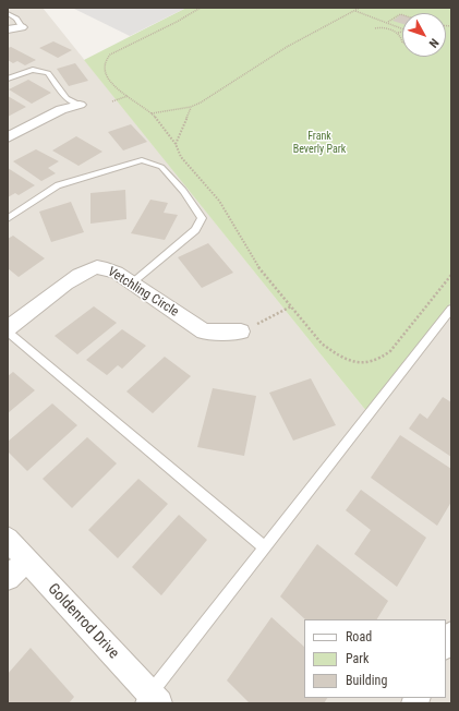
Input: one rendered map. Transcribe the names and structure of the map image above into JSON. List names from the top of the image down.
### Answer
{
  "streets": {
    "street": ["Vetchling Circle", "Goldenrod Drive"]
  },
  "parks": ["Frank Beverly Park"],
  "legend": ["Road", "Park", "Building"],
  "north": "bottom right"
}
